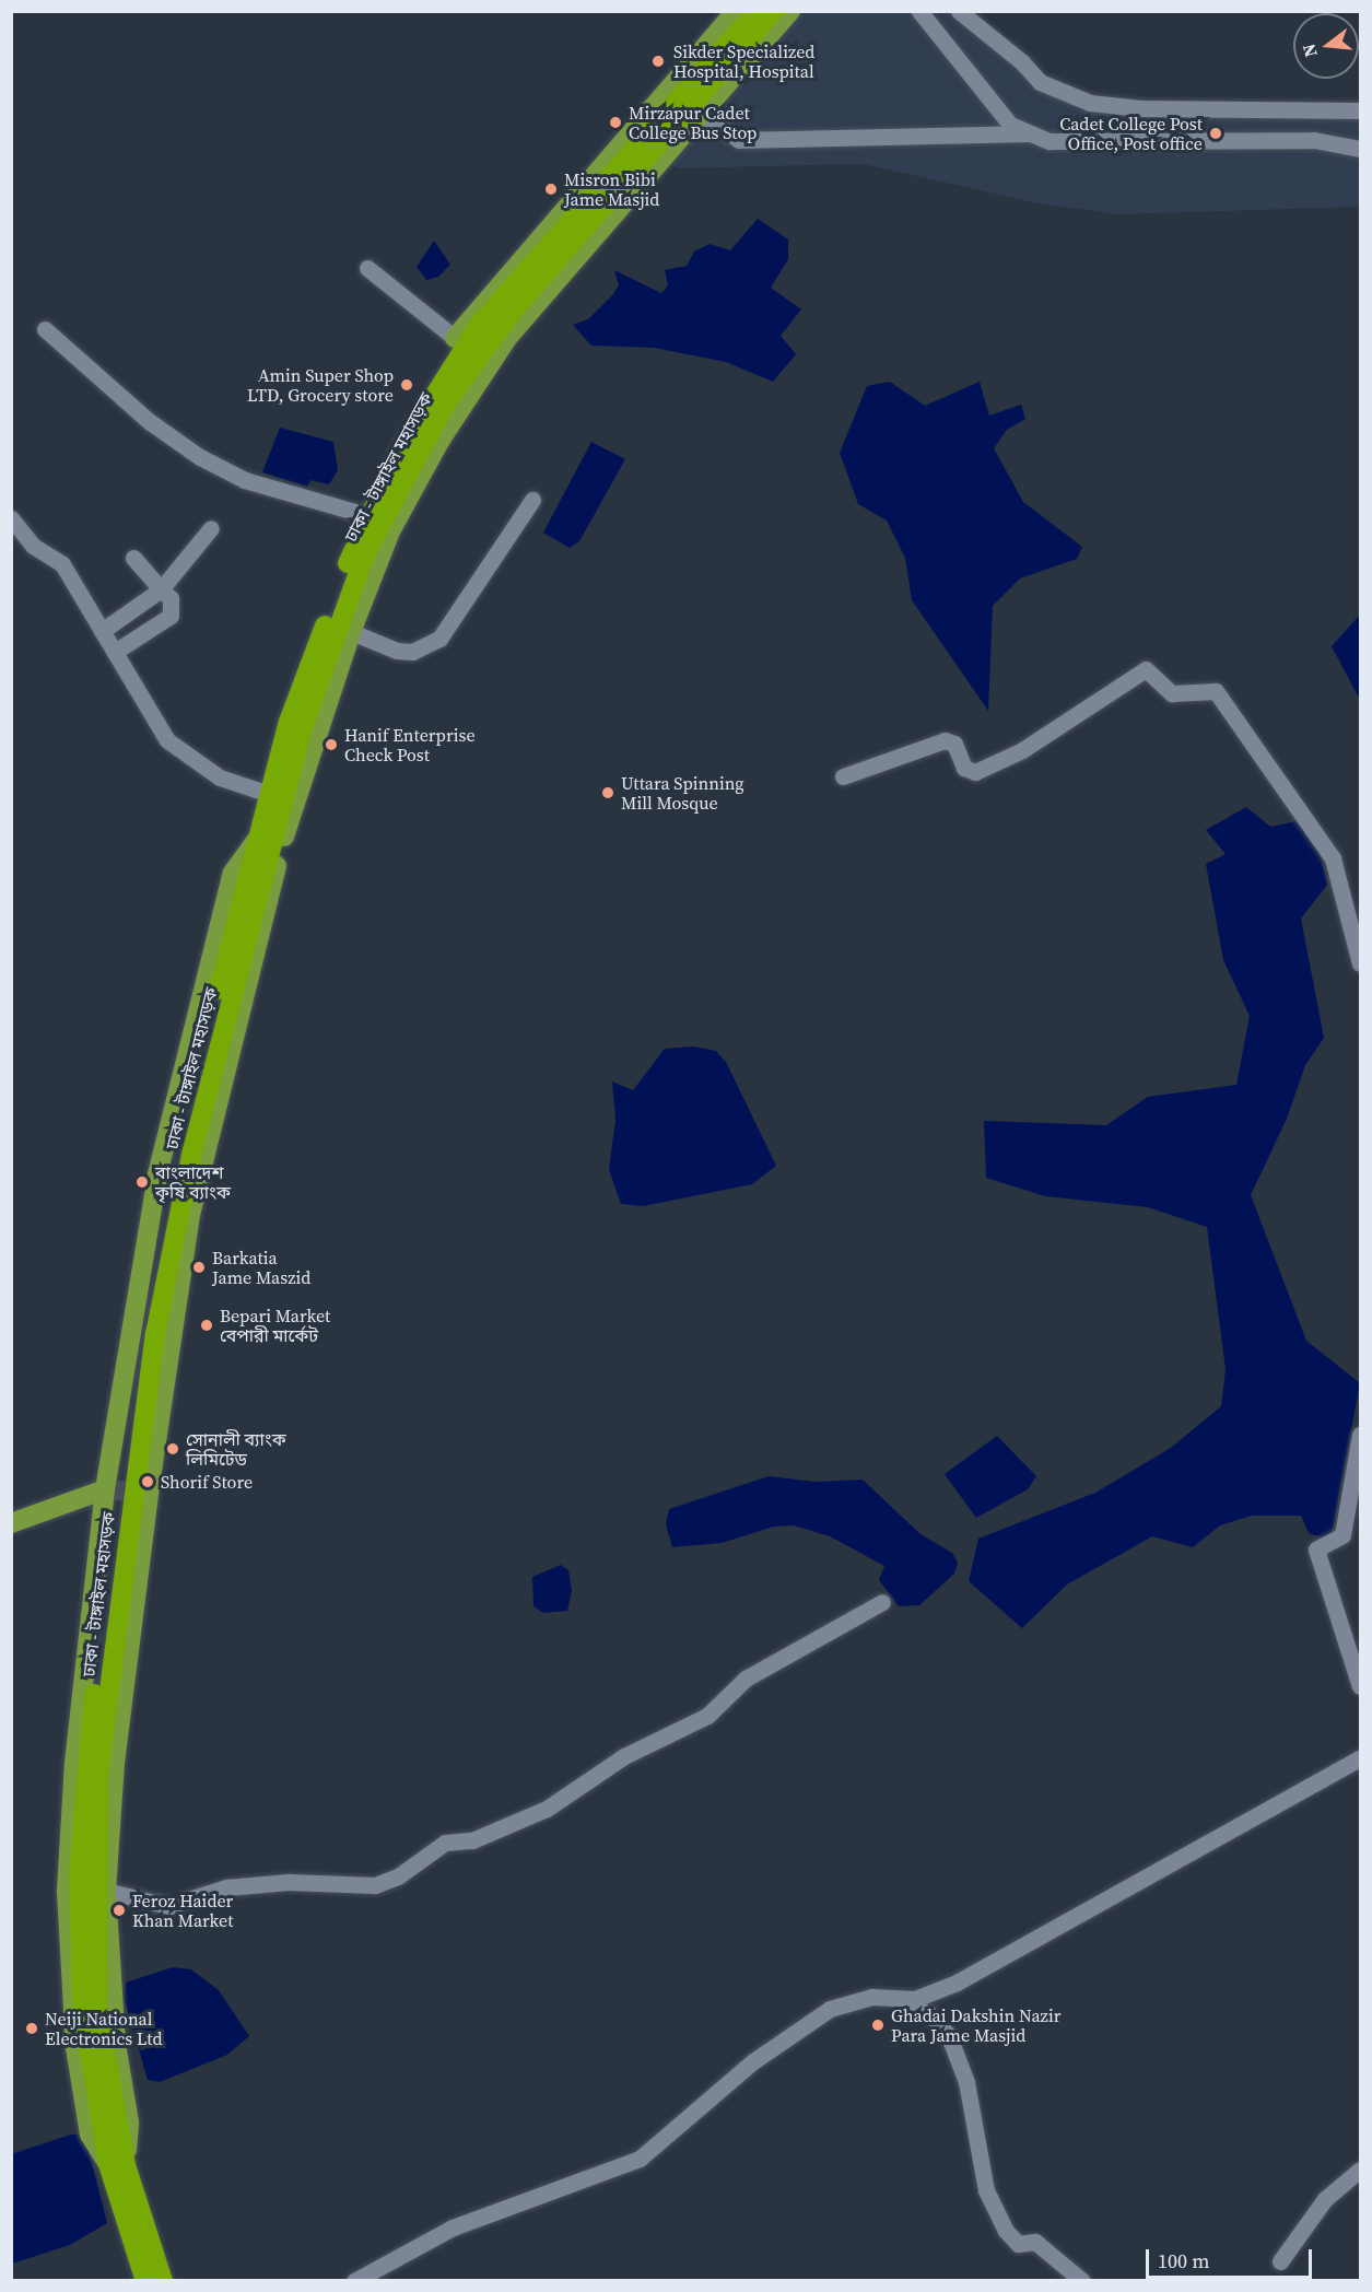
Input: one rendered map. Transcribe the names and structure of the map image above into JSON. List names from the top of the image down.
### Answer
{
  "streets": {
    "highway": ["ঢাকা - টাঙ্গাইল মহাসড়ক"]
  },
  "places": [
    "Sikder Specialized Hospital, Hospital",
    "Mirzapur Cadet College Bus Stop",
    "Cadet College Post Office, Post office",
    "Misron Bibi Jame Masjid",
    "Amin Super Shop LTD, Grocery store",
    "Hanif Enterprise Check Post",
    "Uttara Spinning Mill Mosque",
    "বাংলাদেশ কৃষি ব্যাংক",
    "Barkatia Jame Maszid",
    "Bepari Market বেপারী মার্কেট",
    "সোনালী ব্যাংক লিমিটেড",
    "Shorif Store",
    "Feroz Haider Khan Market",
    "Ghadai Dakshin Nazir Para Jame Masjid",
    "Neiji National Electronics Ltd"
  ],
  "scale_bar": "100 m",
  "north": "left"
}
